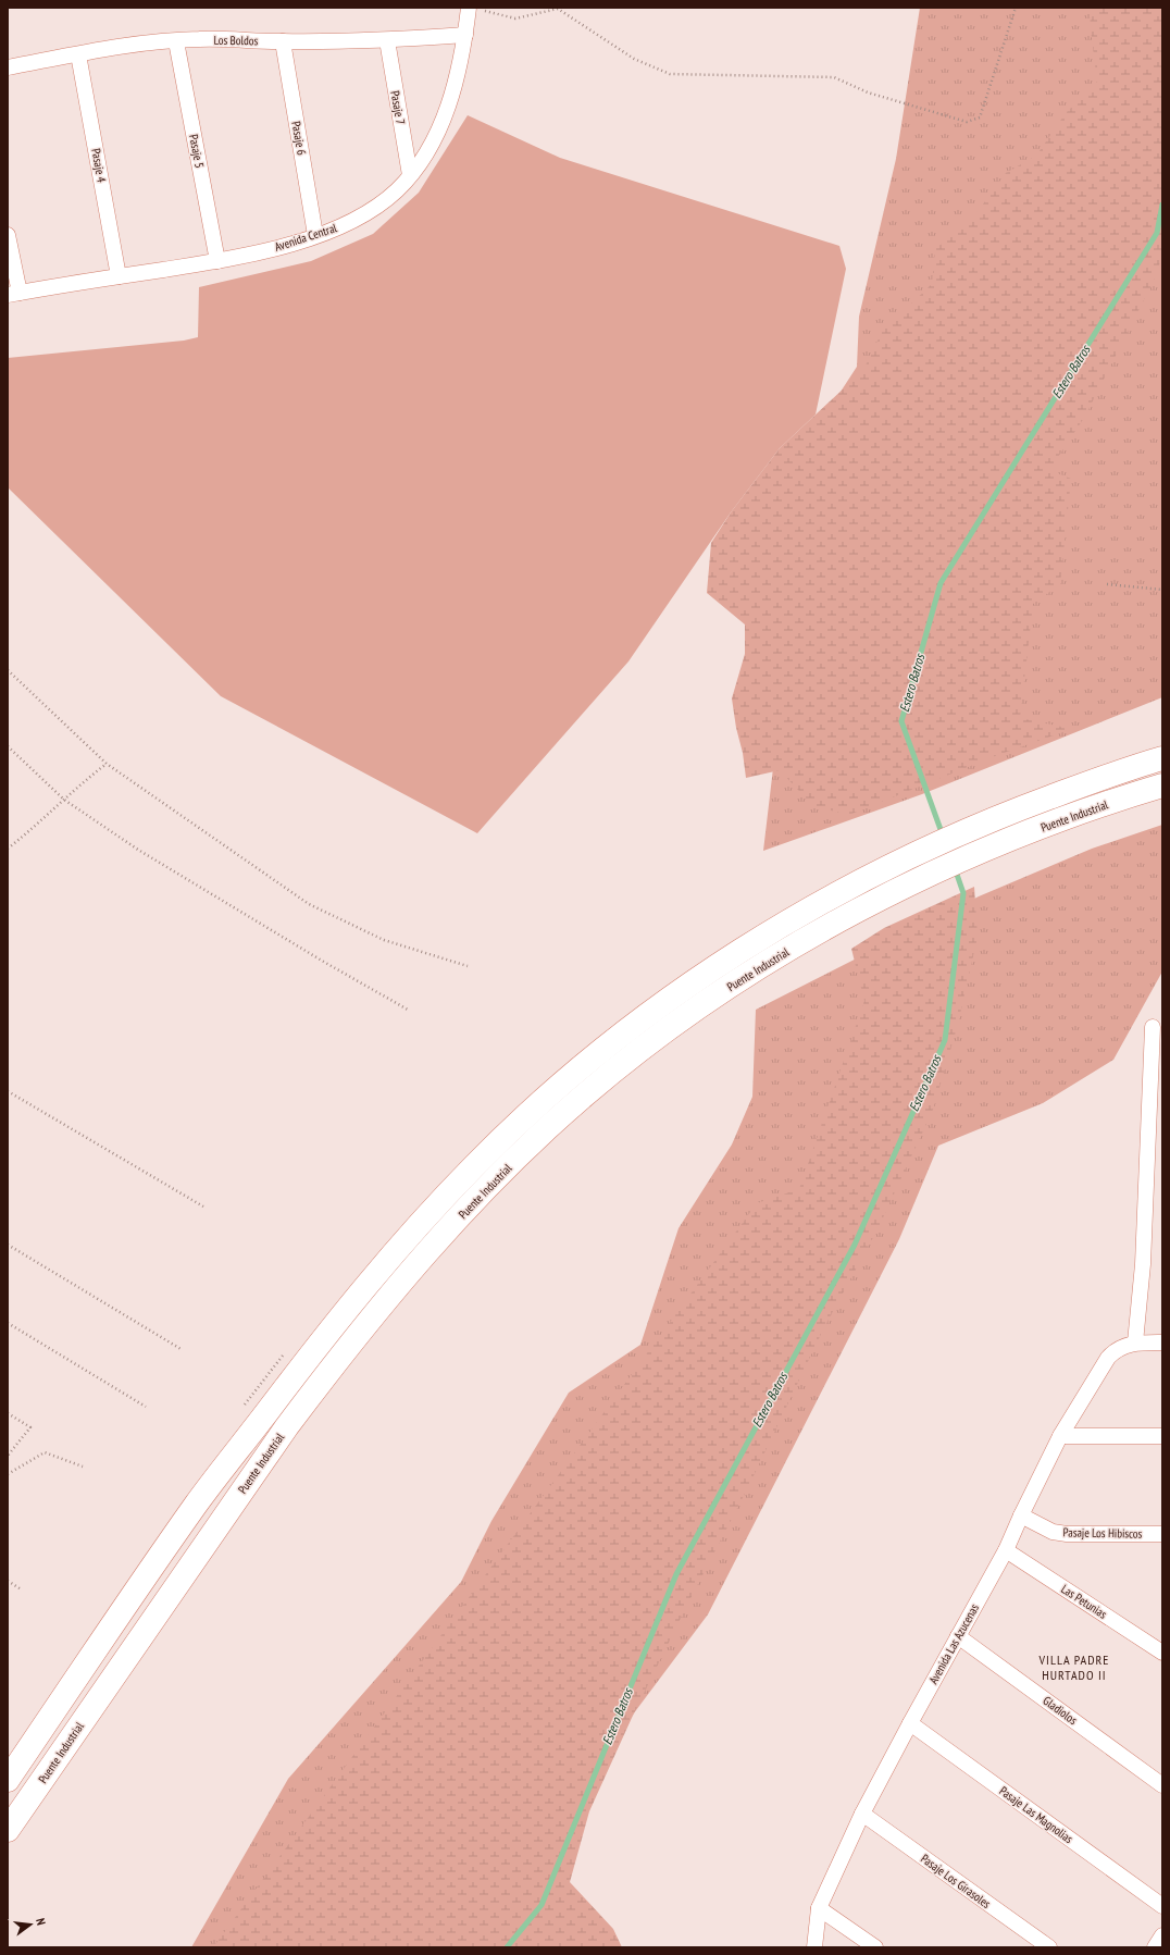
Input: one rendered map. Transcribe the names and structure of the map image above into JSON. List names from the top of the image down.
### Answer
{
  "streets": {
    "highway": ["Puente Industrial"],
    "street": [
      "Los Boldos",
      "Pasaje 7",
      "Pasaje 6",
      "Pasaje 5",
      "Pasaje 4",
      "Avenida Central",
      "Pasaje Los Hibiscos",
      "Las Petunias",
      "Avenida Las Azucenas",
      "Gladiolos",
      "Pasaje Las Magnolias",
      "Pasaje Los Girasoles"
    ]
  },
  "crossings": [
    ["Los Boldos", "Pasaje 7"],
    ["Los Boldos", "Pasaje 6"],
    ["Los Boldos", "Pasaje 5"],
    ["Los Boldos", "Pasaje 4"],
    ["Los Boldos", "Avenida Central"],
    ["Pasaje 7", "Avenida Central"],
    ["Pasaje 6", "Avenida Central"],
    ["Pasaje 5", "Avenida Central"],
    ["Pasaje 4", "Avenida Central"],
    ["Pasaje Los Hibiscos", "Avenida Las Azucenas"],
    ["Las Petunias", "Avenida Las Azucenas"],
    ["Avenida Las Azucenas", "Gladiolos"],
    ["Avenida Las Azucenas", "Pasaje Las Magnolias"],
    ["Avenida Las Azucenas", "Pasaje Los Girasoles"]
  ],
  "districts": ["VILLA PADRE HURTADO II"],
  "water": ["Estero Batros"],
  "north": "right"
}
